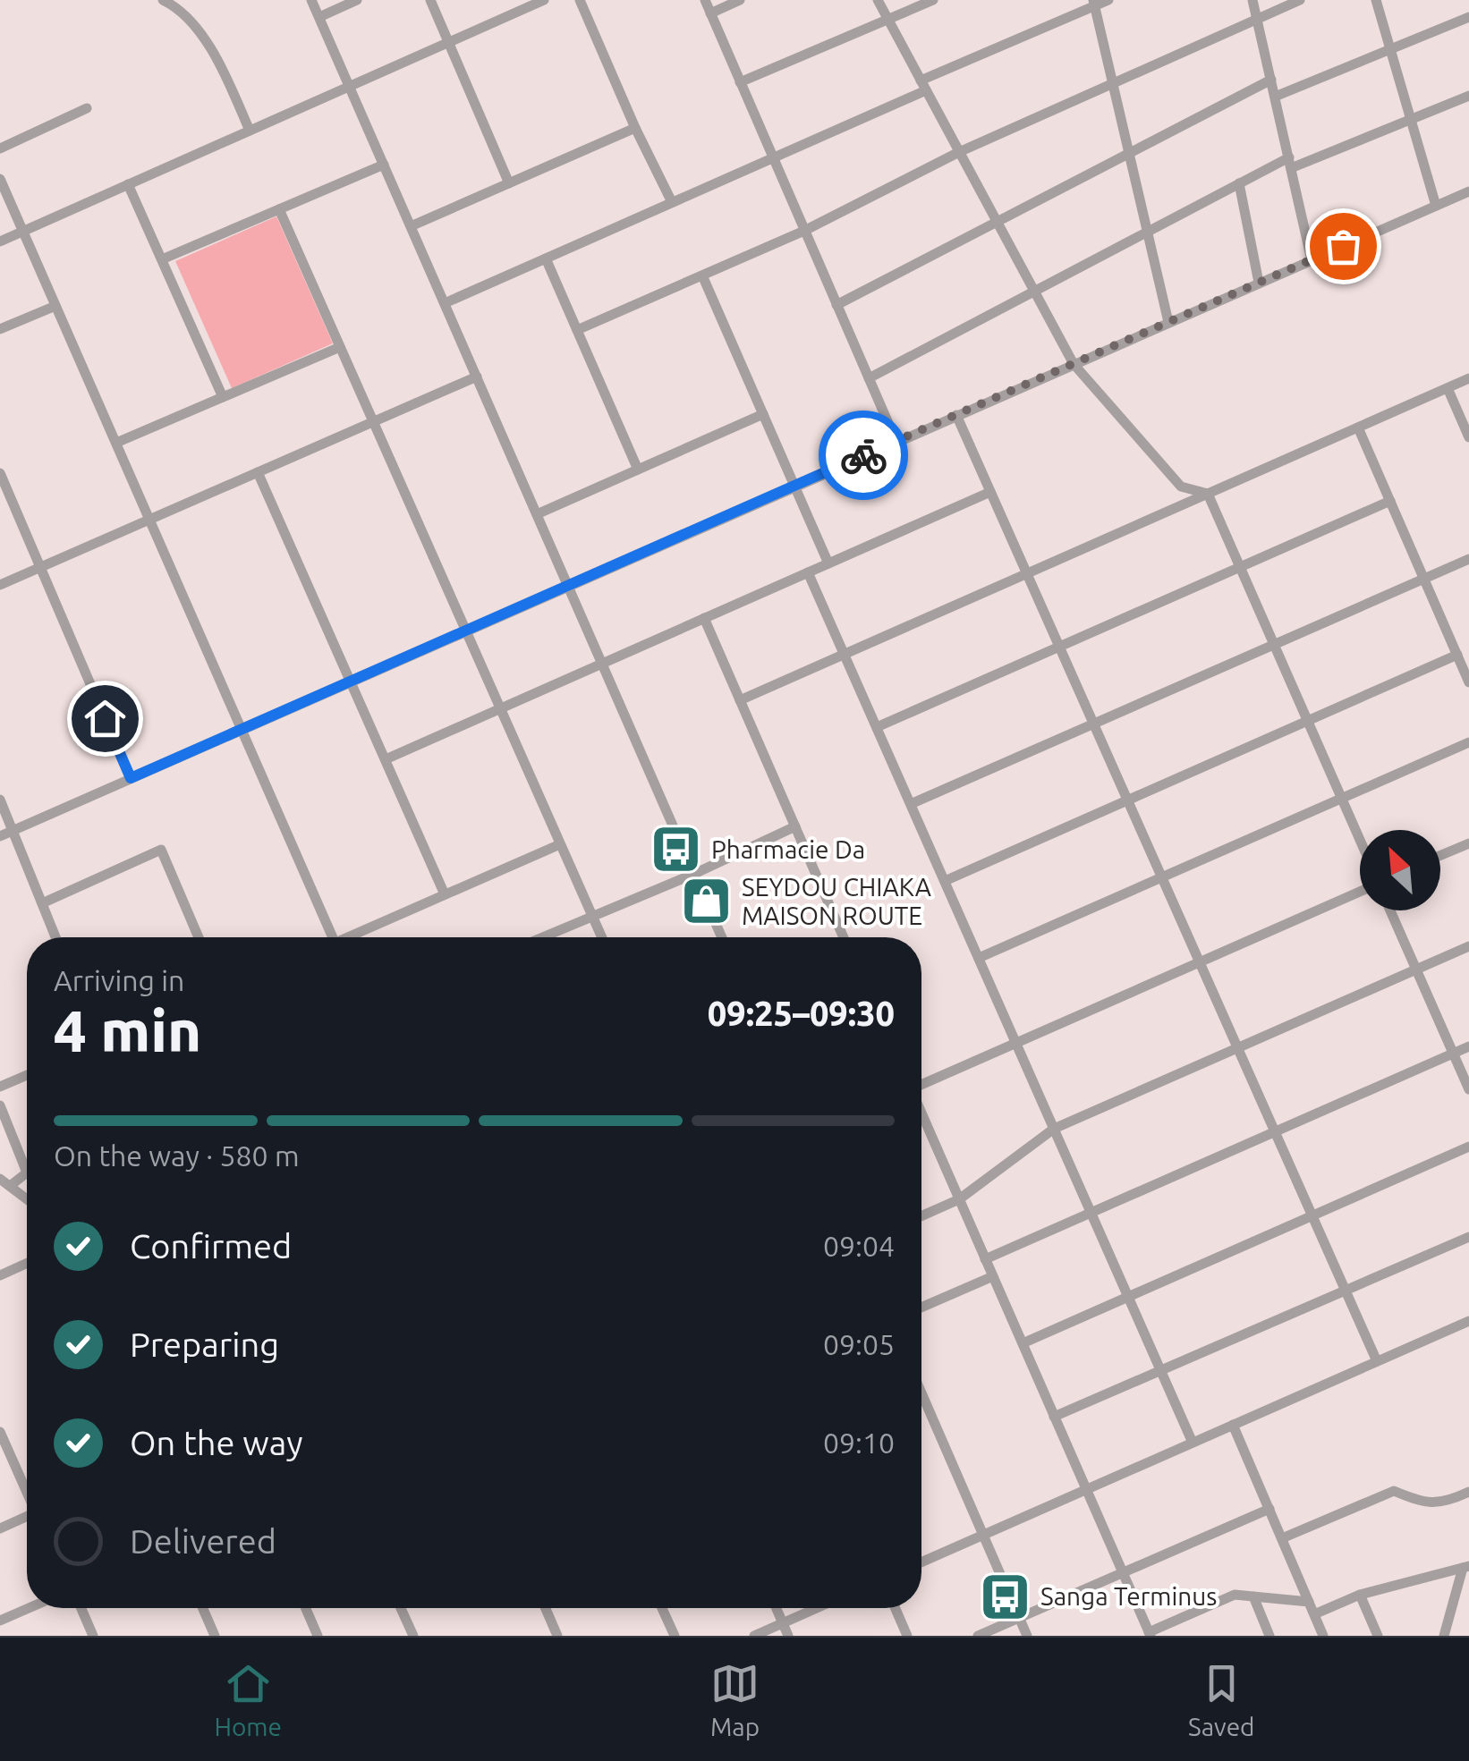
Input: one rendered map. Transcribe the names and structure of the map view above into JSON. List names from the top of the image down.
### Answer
{
  "places": {
    "bus stop": ["Pharmacie Da", "Sanga Terminus"],
    "shop": ["SEYDOU CHIAKA MAISON ROUTE"]
  },
  "north": "top left",
  "page": {
    "heading": ["4 min", "Arriving in", "09:25–09:30"],
    "bar": "On the way · 580 m",
    "list": [
      ["Confirmed", "09:04"],
      ["Preparing", "09:05"],
      ["On the way", "09:10"],
      "Delivered"
    ],
    "tabs": ["Home", "Map", "Saved"]
  }
}
